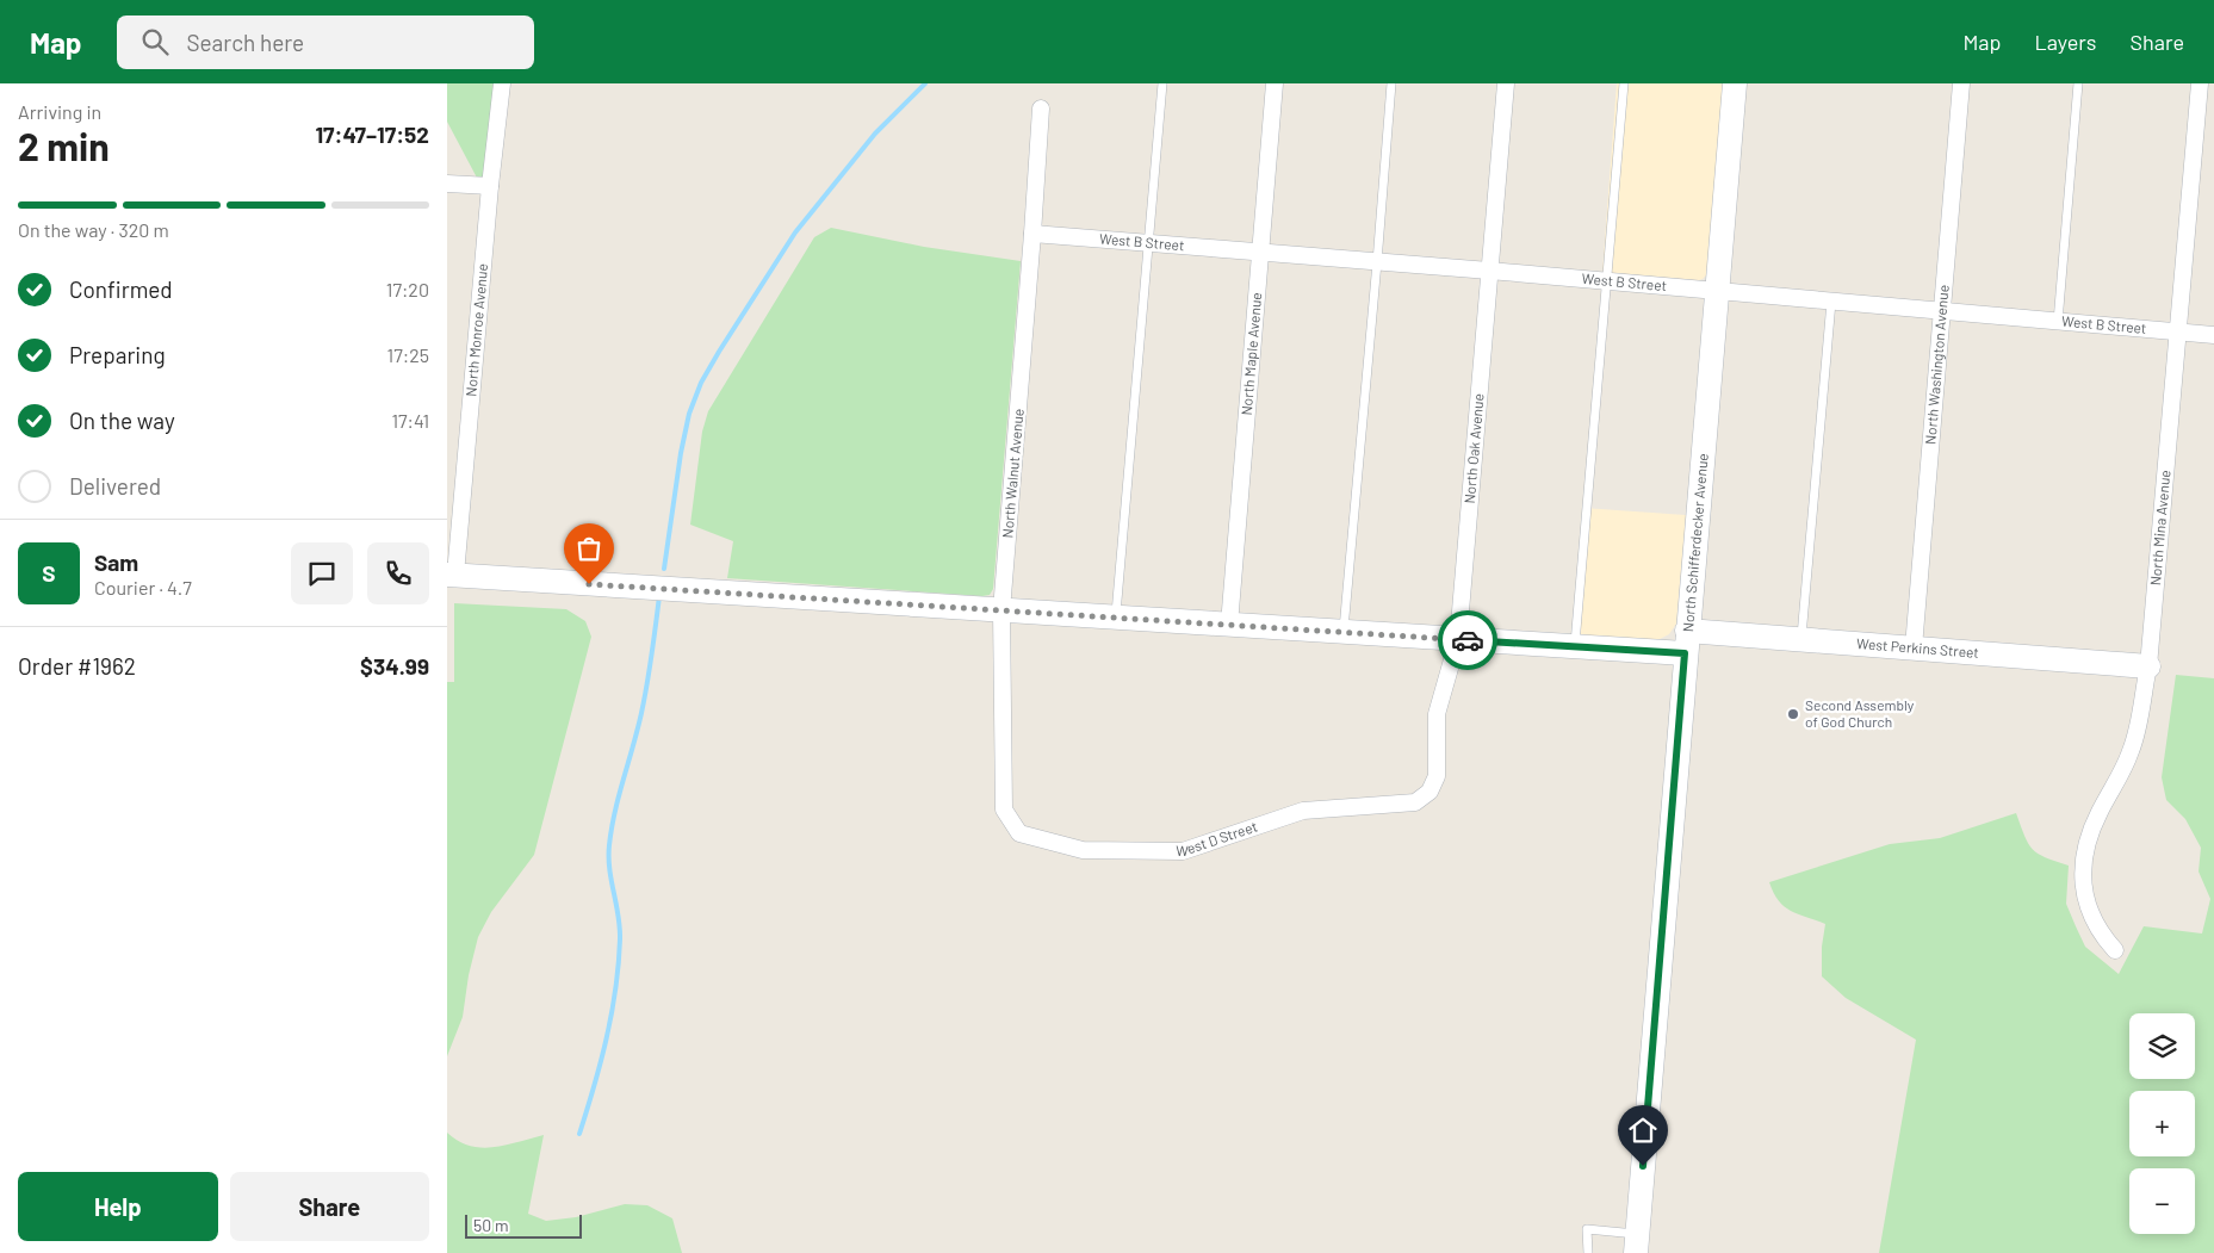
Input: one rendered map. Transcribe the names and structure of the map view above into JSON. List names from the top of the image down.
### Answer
{
  "streets": {
    "street": [
      "West B Street",
      "North Monroe Avenue",
      "North Maple Avenue",
      "North Washington Avenue",
      "North Oak Avenue",
      "North Walnut Avenue",
      "North Mina Avenue",
      "North Schifferdecker Avenue",
      "West Perkins Street",
      "West D Street"
    ]
  },
  "crossings": [
    ["West B Street", "North Maple Avenue"],
    ["West B Street", "North Washington Avenue"],
    ["West B Street", "North Oak Avenue"],
    ["West B Street", "North Walnut Avenue"],
    ["West B Street", "North Mina Avenue"],
    ["West B Street", "North Schifferdecker Avenue"],
    ["North Monroe Avenue", "West Perkins Street"],
    ["North Maple Avenue", "West Perkins Street"],
    ["North Washington Avenue", "West Perkins Street"],
    ["North Oak Avenue", "West Perkins Street"],
    ["North Oak Avenue", "West D Street"],
    ["North Walnut Avenue", "West Perkins Street"],
    ["North Walnut Avenue", "West D Street"],
    ["North Mina Avenue", "West Perkins Street"],
    ["North Schifferdecker Avenue", "West Perkins Street"]
  ],
  "places": ["Second Assembly of God Church"],
  "scale_bar": "50 m",
  "page": {
    "header": "Map",
    "search": "Search here",
    "nav": ["Map", "Layers", "Share"],
    "heading": ["2 min", "Arriving in", "17:47–17:52"],
    "panel": [
      "Sam",
      "Courier · 4.7",
      "Order #1962",
      "$34.99"
    ],
    "bar": "On the way · 320 m",
    "list": [
      ["Confirmed", "17:20"],
      ["Preparing", "17:25"],
      ["On the way", "17:41"],
      "Delivered"
    ],
    "round": "S",
    "map_buttons": ["+", "−"],
    "buttons": ["Help", "Share"],
    "scale": "50 m"
  }
}
